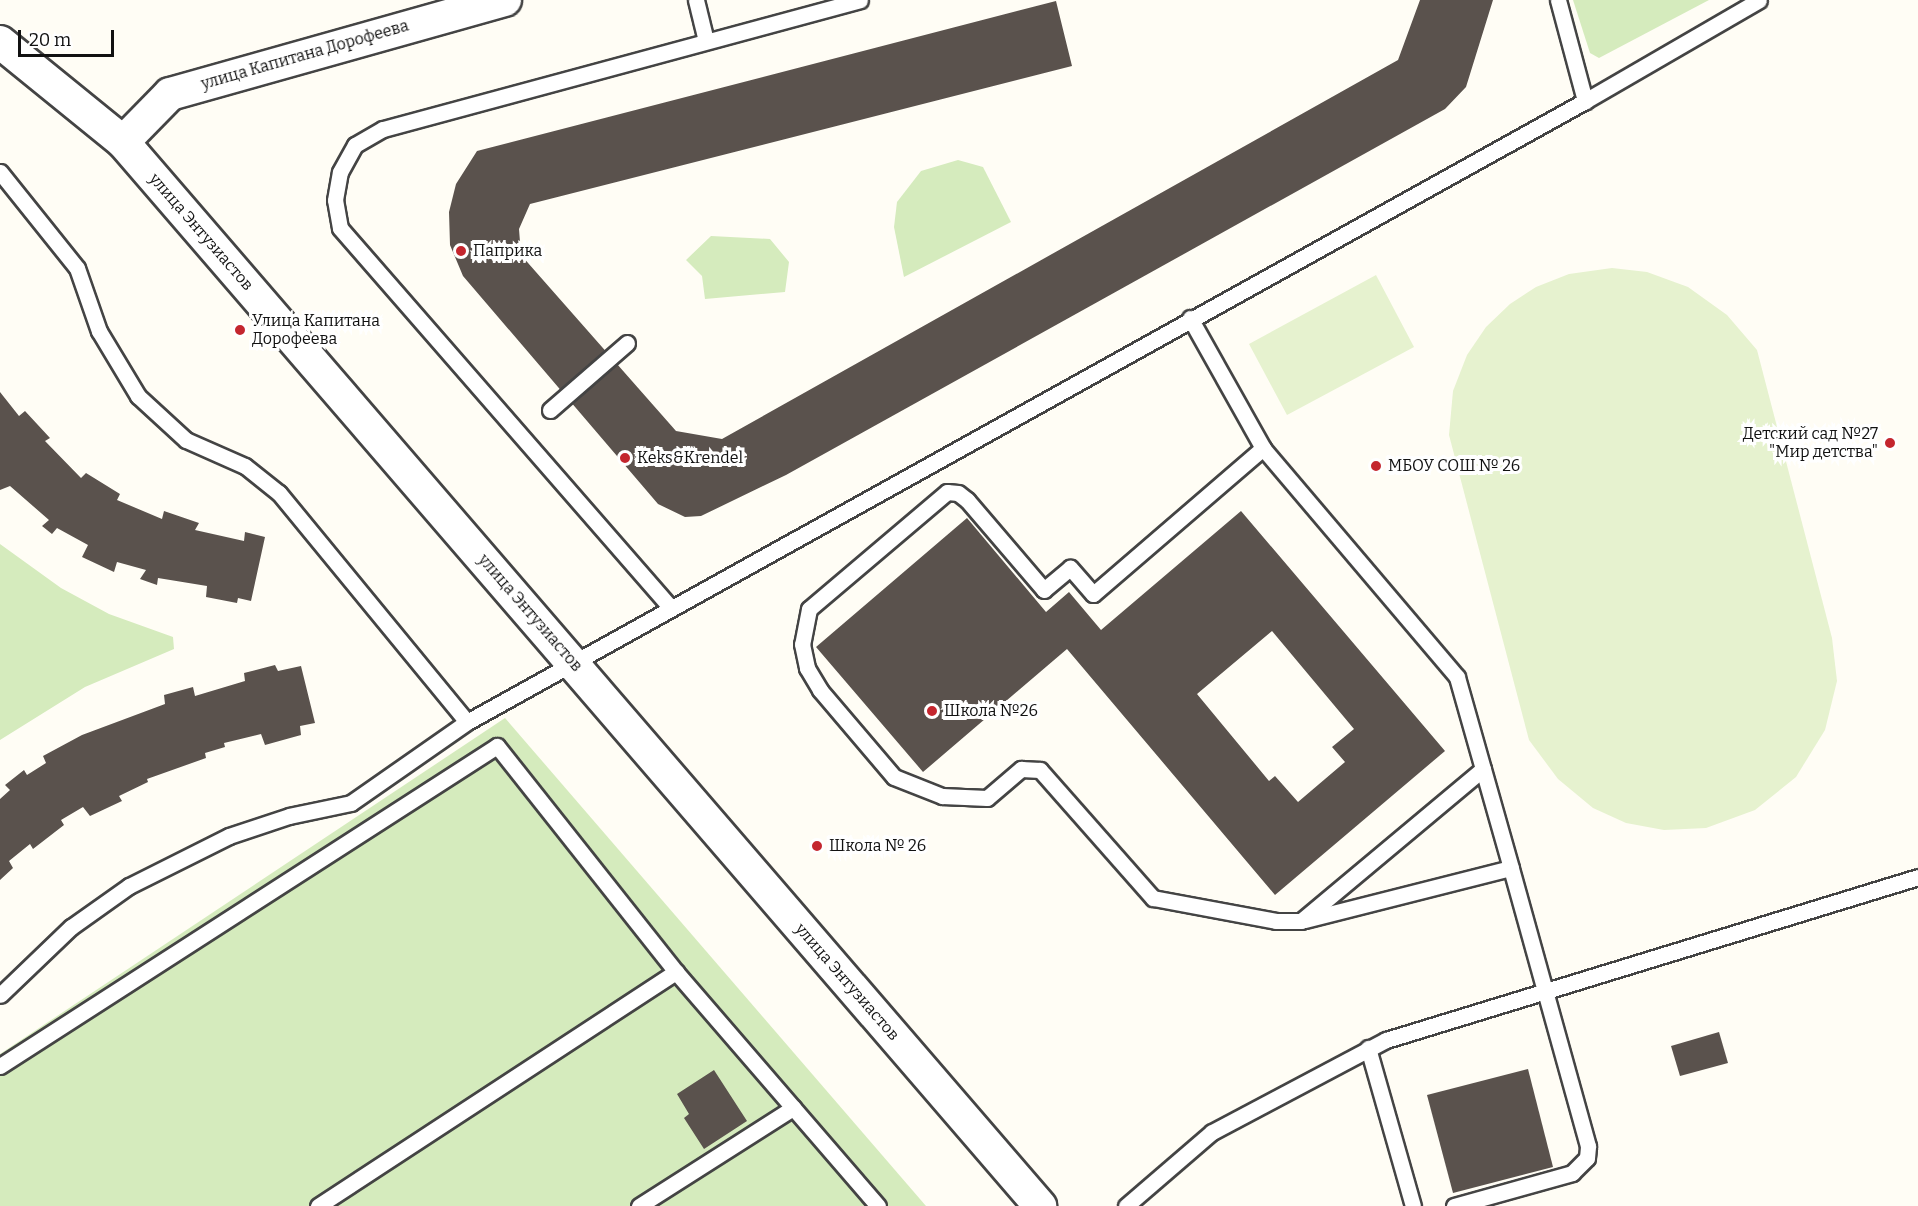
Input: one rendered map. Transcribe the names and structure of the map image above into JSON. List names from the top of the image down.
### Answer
{
  "streets": {
    "street": ["улица Капитана Дорофеева", "улица Энтузиастов"]
  },
  "crossings": [
    ["улица Капитана Дорофеева", "улица Энтузиастов"]
  ],
  "places": [
    "Паприка",
    "Улица Капитана Дорофеева",
    "Детский сад №27 \"Мир детства\"",
    "Keks&Krendel",
    "МБОУ СОШ № 26",
    "Школа №26",
    "Школа № 26"
  ],
  "scale_bar": "20 m"
}
